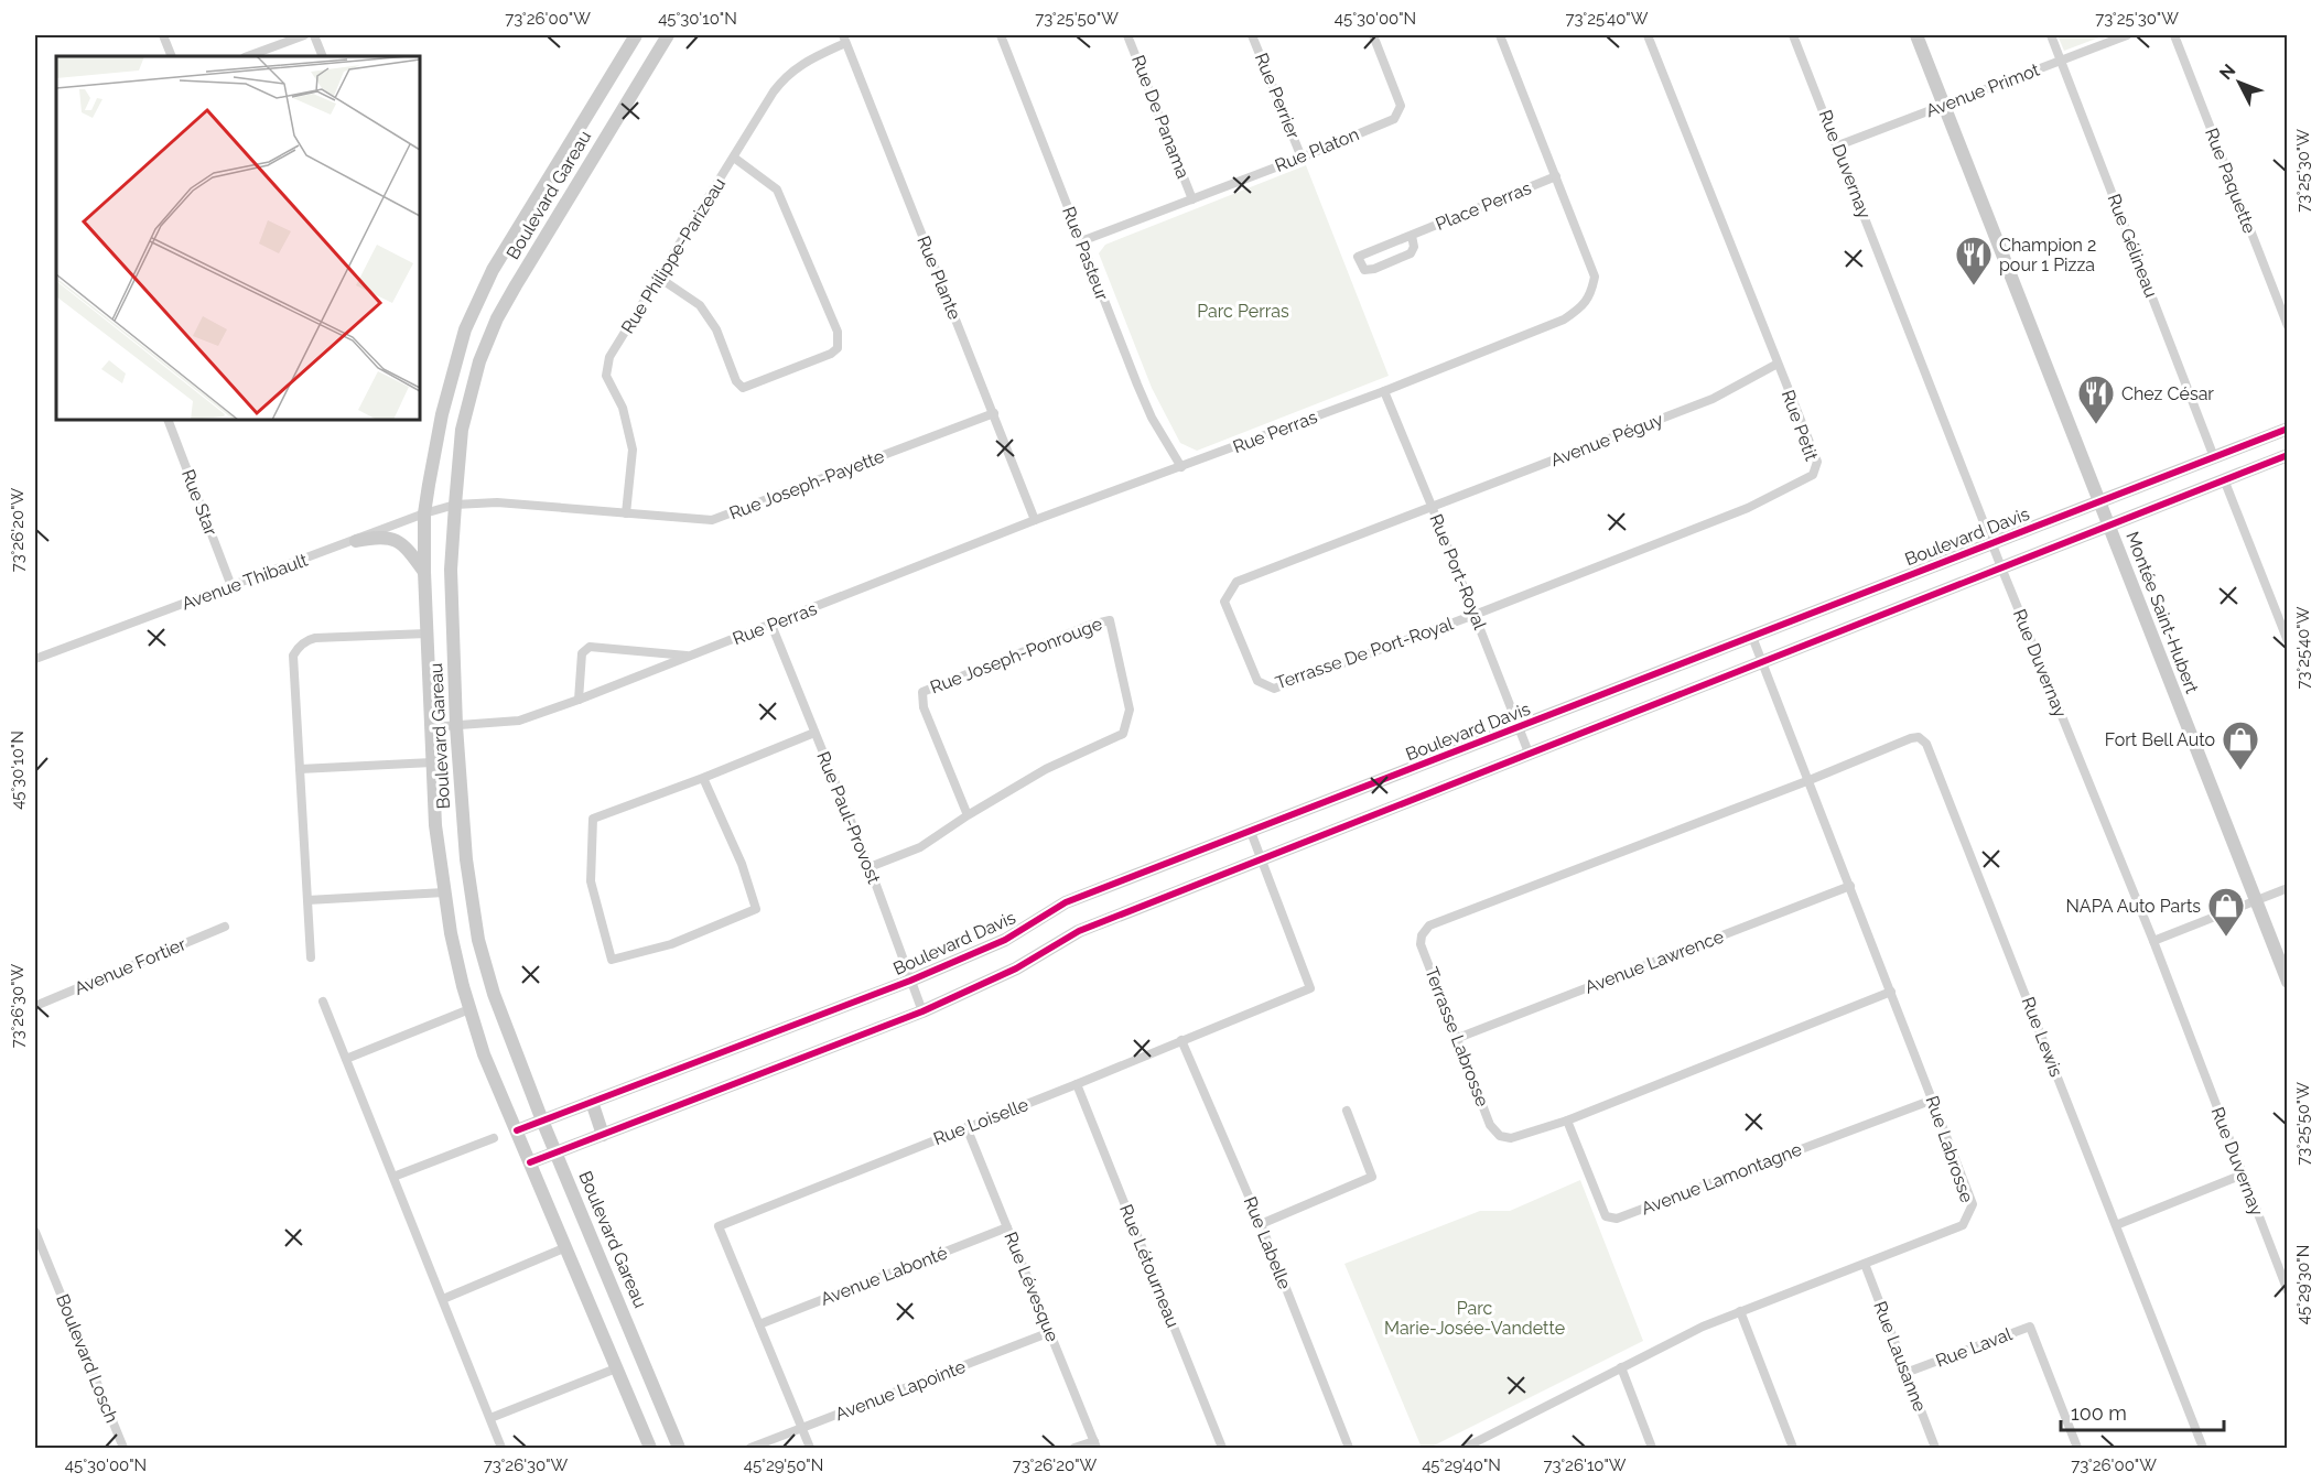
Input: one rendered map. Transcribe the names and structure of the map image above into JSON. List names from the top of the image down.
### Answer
{
  "streets": {
    "street": [
      "Avenue Primot",
      "Rue Perrier",
      "Rue De Panama",
      "Rue Platon",
      "Rue Duvernay",
      "Rue Paquette",
      "Boulevard Gareau",
      "Place Perras",
      "Rue Gélineau",
      "Rue Pasteur",
      "Rue Philippe-Parizeau",
      "Rue Plante",
      "Rue Petit",
      "Rue Perras",
      "Avenue Péguy",
      "Rue Joseph-Payette",
      "Rue Star",
      "Boulevard Davis",
      "Rue Port-Royal",
      "Avenue Thibault",
      "Montée Saint-Hubert",
      "Terrasse De Port-Royal",
      "Rue Joseph-Ponrouge",
      "Rue Paul-Provost",
      "Avenue Lawrence",
      "Avenue Fortier",
      "Terrasse Labrosse",
      "Rue Lewis",
      "Rue Loiselle",
      "Rue Labrosse",
      "Avenue Lamontagne",
      "Rue Labelle",
      "Rue Létourneau",
      "Avenue Labonté",
      "Rue Lévesque",
      "Rue Laval",
      "Rue Lausanne",
      "Boulevard Losch",
      "Avenue Lapointe"
    ]
  },
  "crossings": [
    ["Avenue Primot", "Rue Duvernay"],
    ["Avenue Primot", "Rue Gélineau"],
    ["Avenue Primot", "Montée Saint-Hubert"],
    ["Rue Perrier", "Rue Platon"],
    ["Rue De Panama", "Rue Platon"],
    ["Rue Platon", "Rue Pasteur"],
    ["Rue Duvernay", "Boulevard Davis"],
    ["Boulevard Gareau", "Rue Perras"],
    ["Boulevard Gareau", "Rue Joseph-Payette"],
    ["Boulevard Gareau", "Boulevard Davis"],
    ["Boulevard Gareau", "Avenue Thibault"],
    ["Place Perras", "Rue Perras"],
    ["Rue Gélineau", "Boulevard Davis"],
    ["Rue Pasteur", "Rue Perras"],
    ["Rue Philippe-Parizeau", "Rue Plante"],
    ["Rue Philippe-Parizeau", "Rue Joseph-Payette"],
    ["Rue Plante", "Rue Perras"],
    ["Rue Plante", "Rue Joseph-Payette"],
    ["Rue Petit", "Avenue Péguy"],
    ["Rue Petit", "Rue Port-Royal"],
    ["Rue Petit", "Terrasse De Port-Royal"],
    ["Rue Perras", "Rue Port-Royal"],
    ["Rue Perras", "Rue Paul-Provost"],
    ["Avenue Péguy", "Rue Port-Royal"],
    ["Avenue Péguy", "Terrasse De Port-Royal"],
    ["Rue Joseph-Payette", "Avenue Thibault"],
    ["Rue Star", "Avenue Thibault"],
    ["Boulevard Davis", "Rue Port-Royal"],
    ["Boulevard Davis", "Montée Saint-Hubert"],
    ["Boulevard Davis", "Rue Paul-Provost"],
    ["Boulevard Davis", "Rue Loiselle"],
    ["Boulevard Davis", "Rue Labrosse"],
    ["Rue Port-Royal", "Terrasse De Port-Royal"],
    ["Rue Joseph-Ponrouge", "Rue Paul-Provost"],
    ["Avenue Lawrence", "Terrasse Labrosse"],
    ["Avenue Lawrence", "Rue Labrosse"],
    ["Terrasse Labrosse", "Rue Lewis"],
    ["Terrasse Labrosse", "Rue Labrosse"],
    ["Terrasse Labrosse", "Avenue Lamontagne"],
    ["Rue Lewis", "Rue Labrosse"],
    ["Rue Loiselle", "Rue Labelle"],
    ["Rue Loiselle", "Rue Létourneau"],
    ["Rue Loiselle", "Avenue Labonté"],
    ["Rue Loiselle", "Rue Lévesque"],
    ["Rue Loiselle", "Avenue Lapointe"],
    ["Rue Labrosse", "Avenue Lamontagne"],
    ["Rue Labrosse", "Rue Lausanne"],
    ["Avenue Labonté", "Rue Lévesque"],
    ["Rue Lévesque", "Avenue Lapointe"],
    ["Rue Laval", "Rue Lausanne"]
  ],
  "parks": ["Parc Perras", "Parc Marie-Josée-Vandette"],
  "places": {
    "restaurant": ["Champion 2 pour 1 Pizza", "Chez César"],
    "shop": ["Fort Bell Auto", "NAPA Auto Parts"]
  },
  "scale_bar": "100 m",
  "north": "top left",
  "coordinates": [
    "73°26'00\"W",
    "45°30'10\"N",
    "73°25'50\"W",
    "45°30'00\"N",
    "73°25'40\"W",
    "73°25'30\"W",
    "73°26'20\"W",
    "73°26'30\"W",
    "45°29'30\"N",
    "45°29'50\"N",
    "45°29'40\"N",
    "73°26'10\"W"
  ]
}
